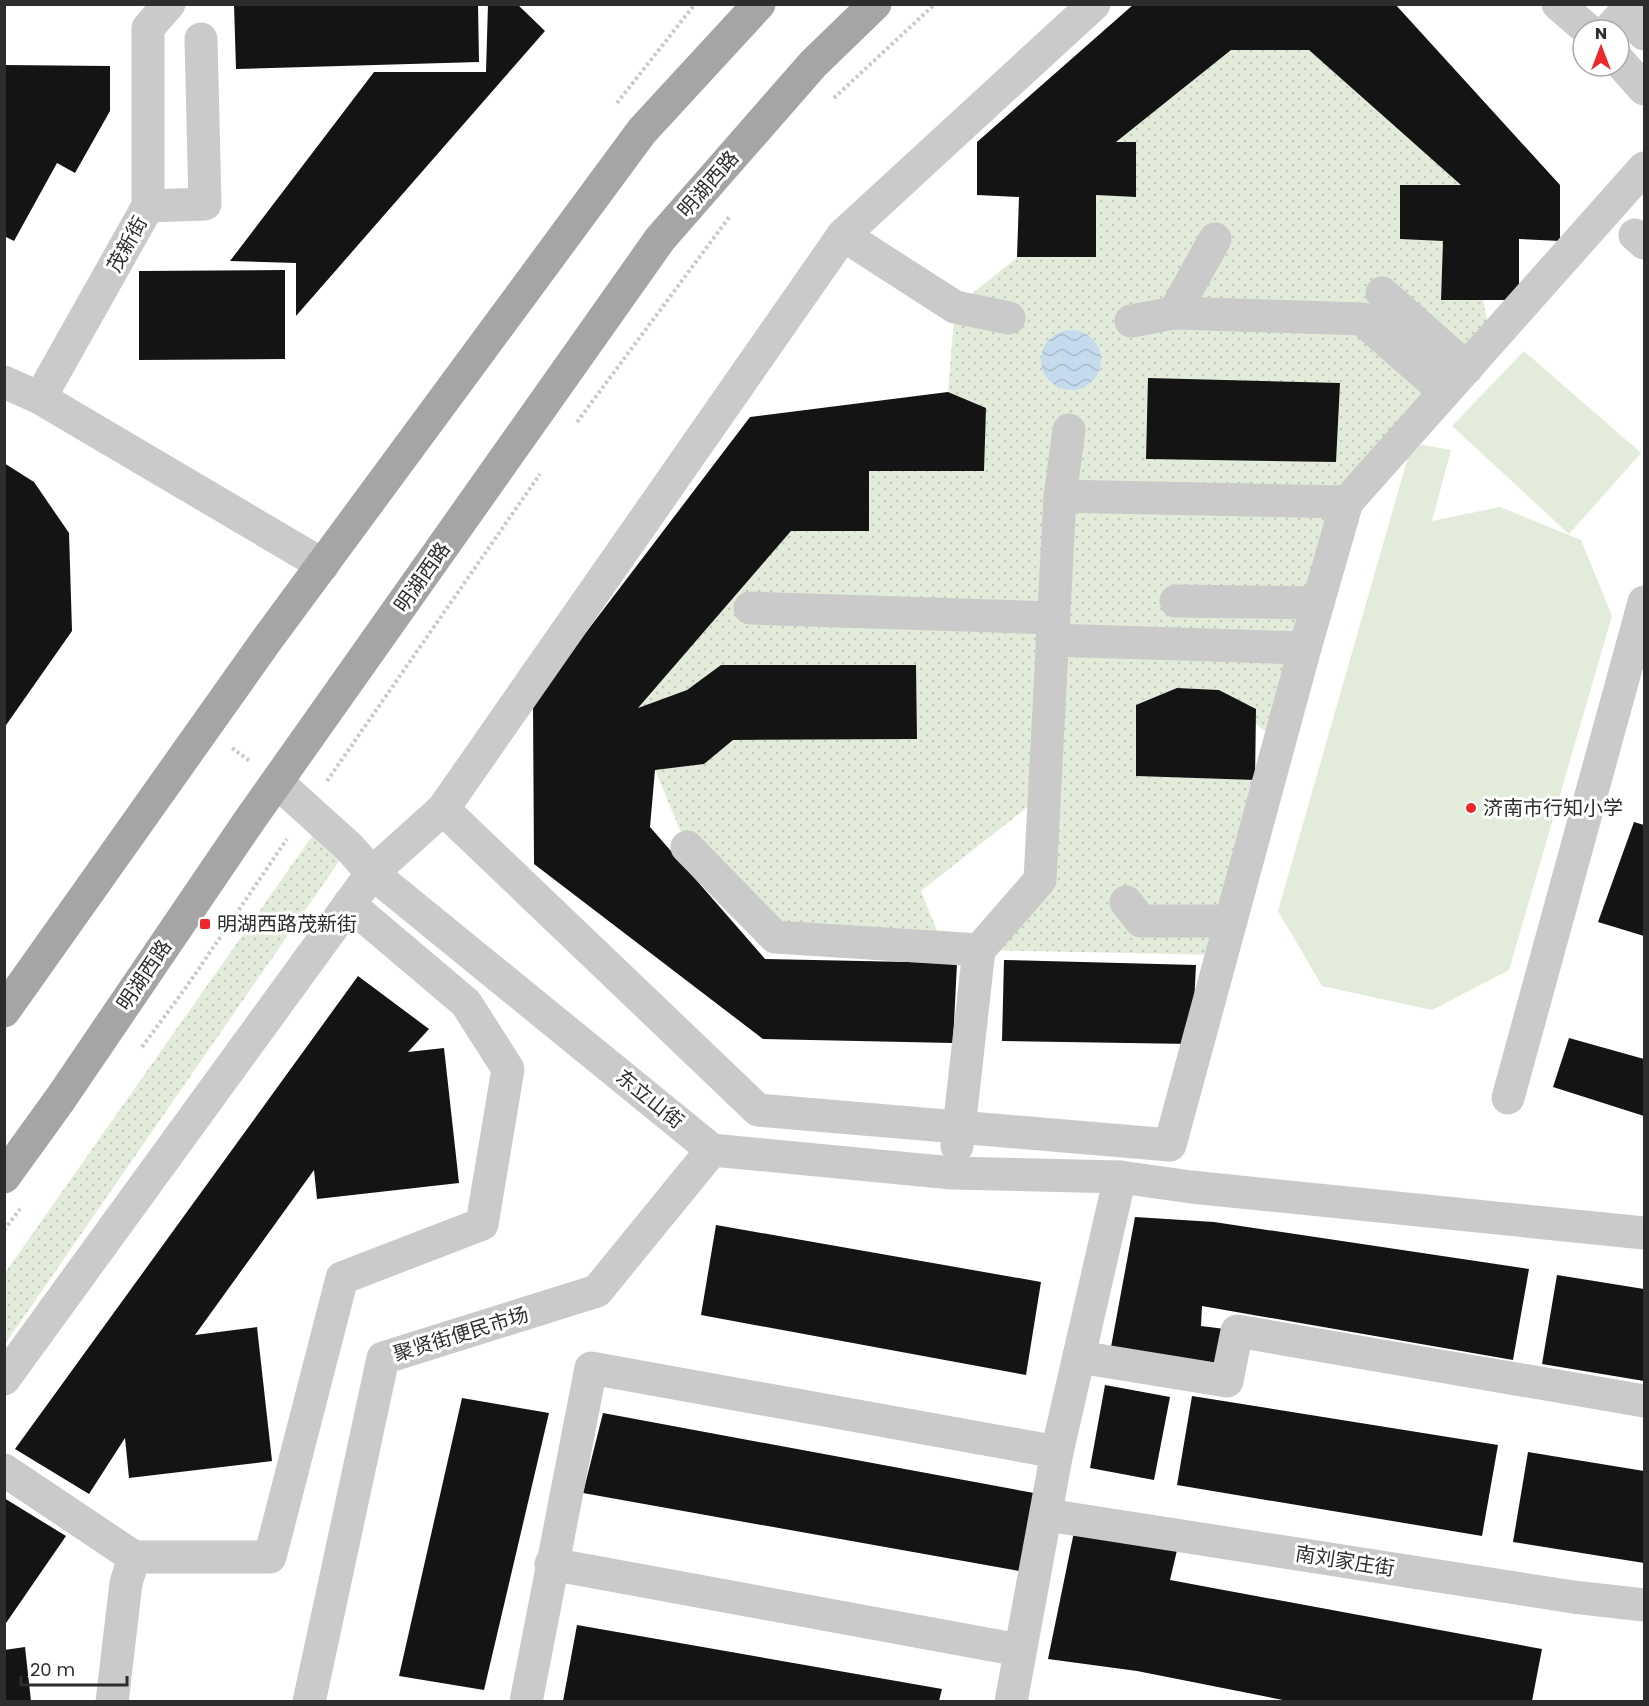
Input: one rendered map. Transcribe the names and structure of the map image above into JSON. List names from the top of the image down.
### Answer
{
  "streets": {
    "main road": ["明湖西路"],
    "street": [
      "茂新街",
      "东立山街",
      "聚贤街便民市场",
      "南刘家庄街"
    ]
  },
  "crossings": [
    ["明湖西路", "东立山街"],
    ["东立山街", "聚贤街便民市场"]
  ],
  "places": {
    "other": ["济南市行知小学"],
    "transit": ["明湖西路茂新街"]
  },
  "scale_bar": "20 m",
  "north": "top"
}
